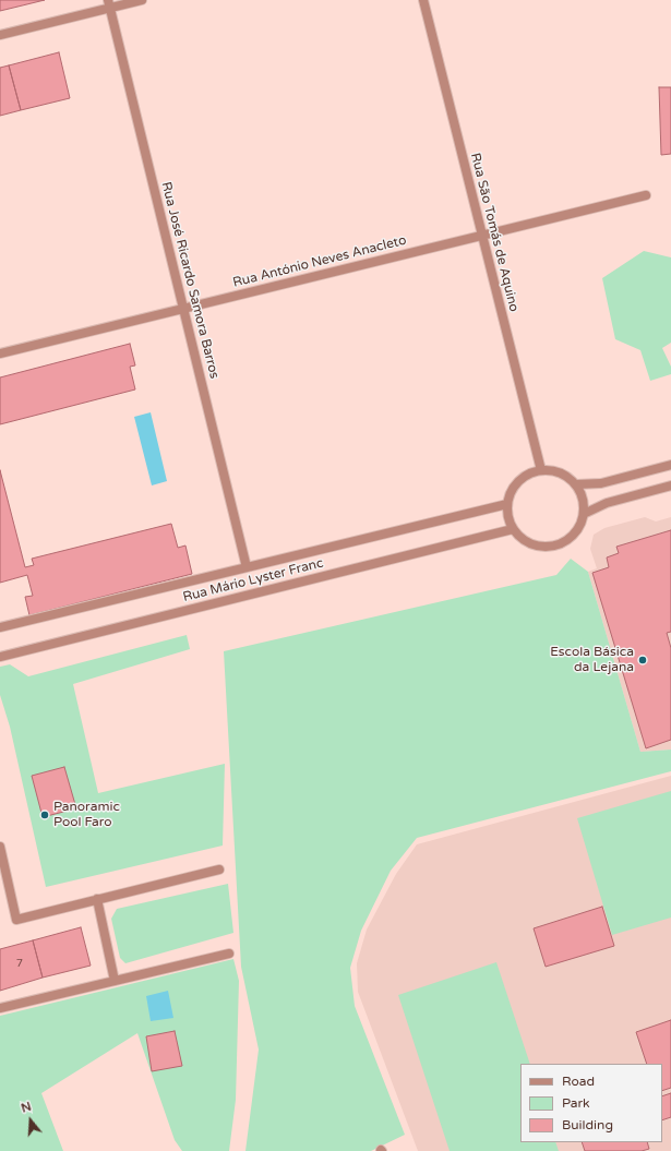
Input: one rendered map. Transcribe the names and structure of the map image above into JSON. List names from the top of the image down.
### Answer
{
  "streets": {
    "street": [
      "Rua São Tomás de Aquino",
      "Rua António Neves Anacleto",
      "Rua José Ricardo Samora Barros",
      "Rua Mário Lyster Franc"
    ]
  },
  "crossings": [
    ["Rua São Tomás de Aquino", "Rua António Neves Anacleto"],
    ["Rua São Tomás de Aquino", "Rua Mário Lyster Franc"],
    ["Rua António Neves Anacleto", "Rua José Ricardo Samora Barros"],
    ["Rua José Ricardo Samora Barros", "Rua Mário Lyster Franc"]
  ],
  "places": ["Escola Básica da Lejana", "Panoramic Pool Faro"],
  "house_numbers": ["7"],
  "legend": ["Road", "Park", "Building"],
  "north": "top"
}
